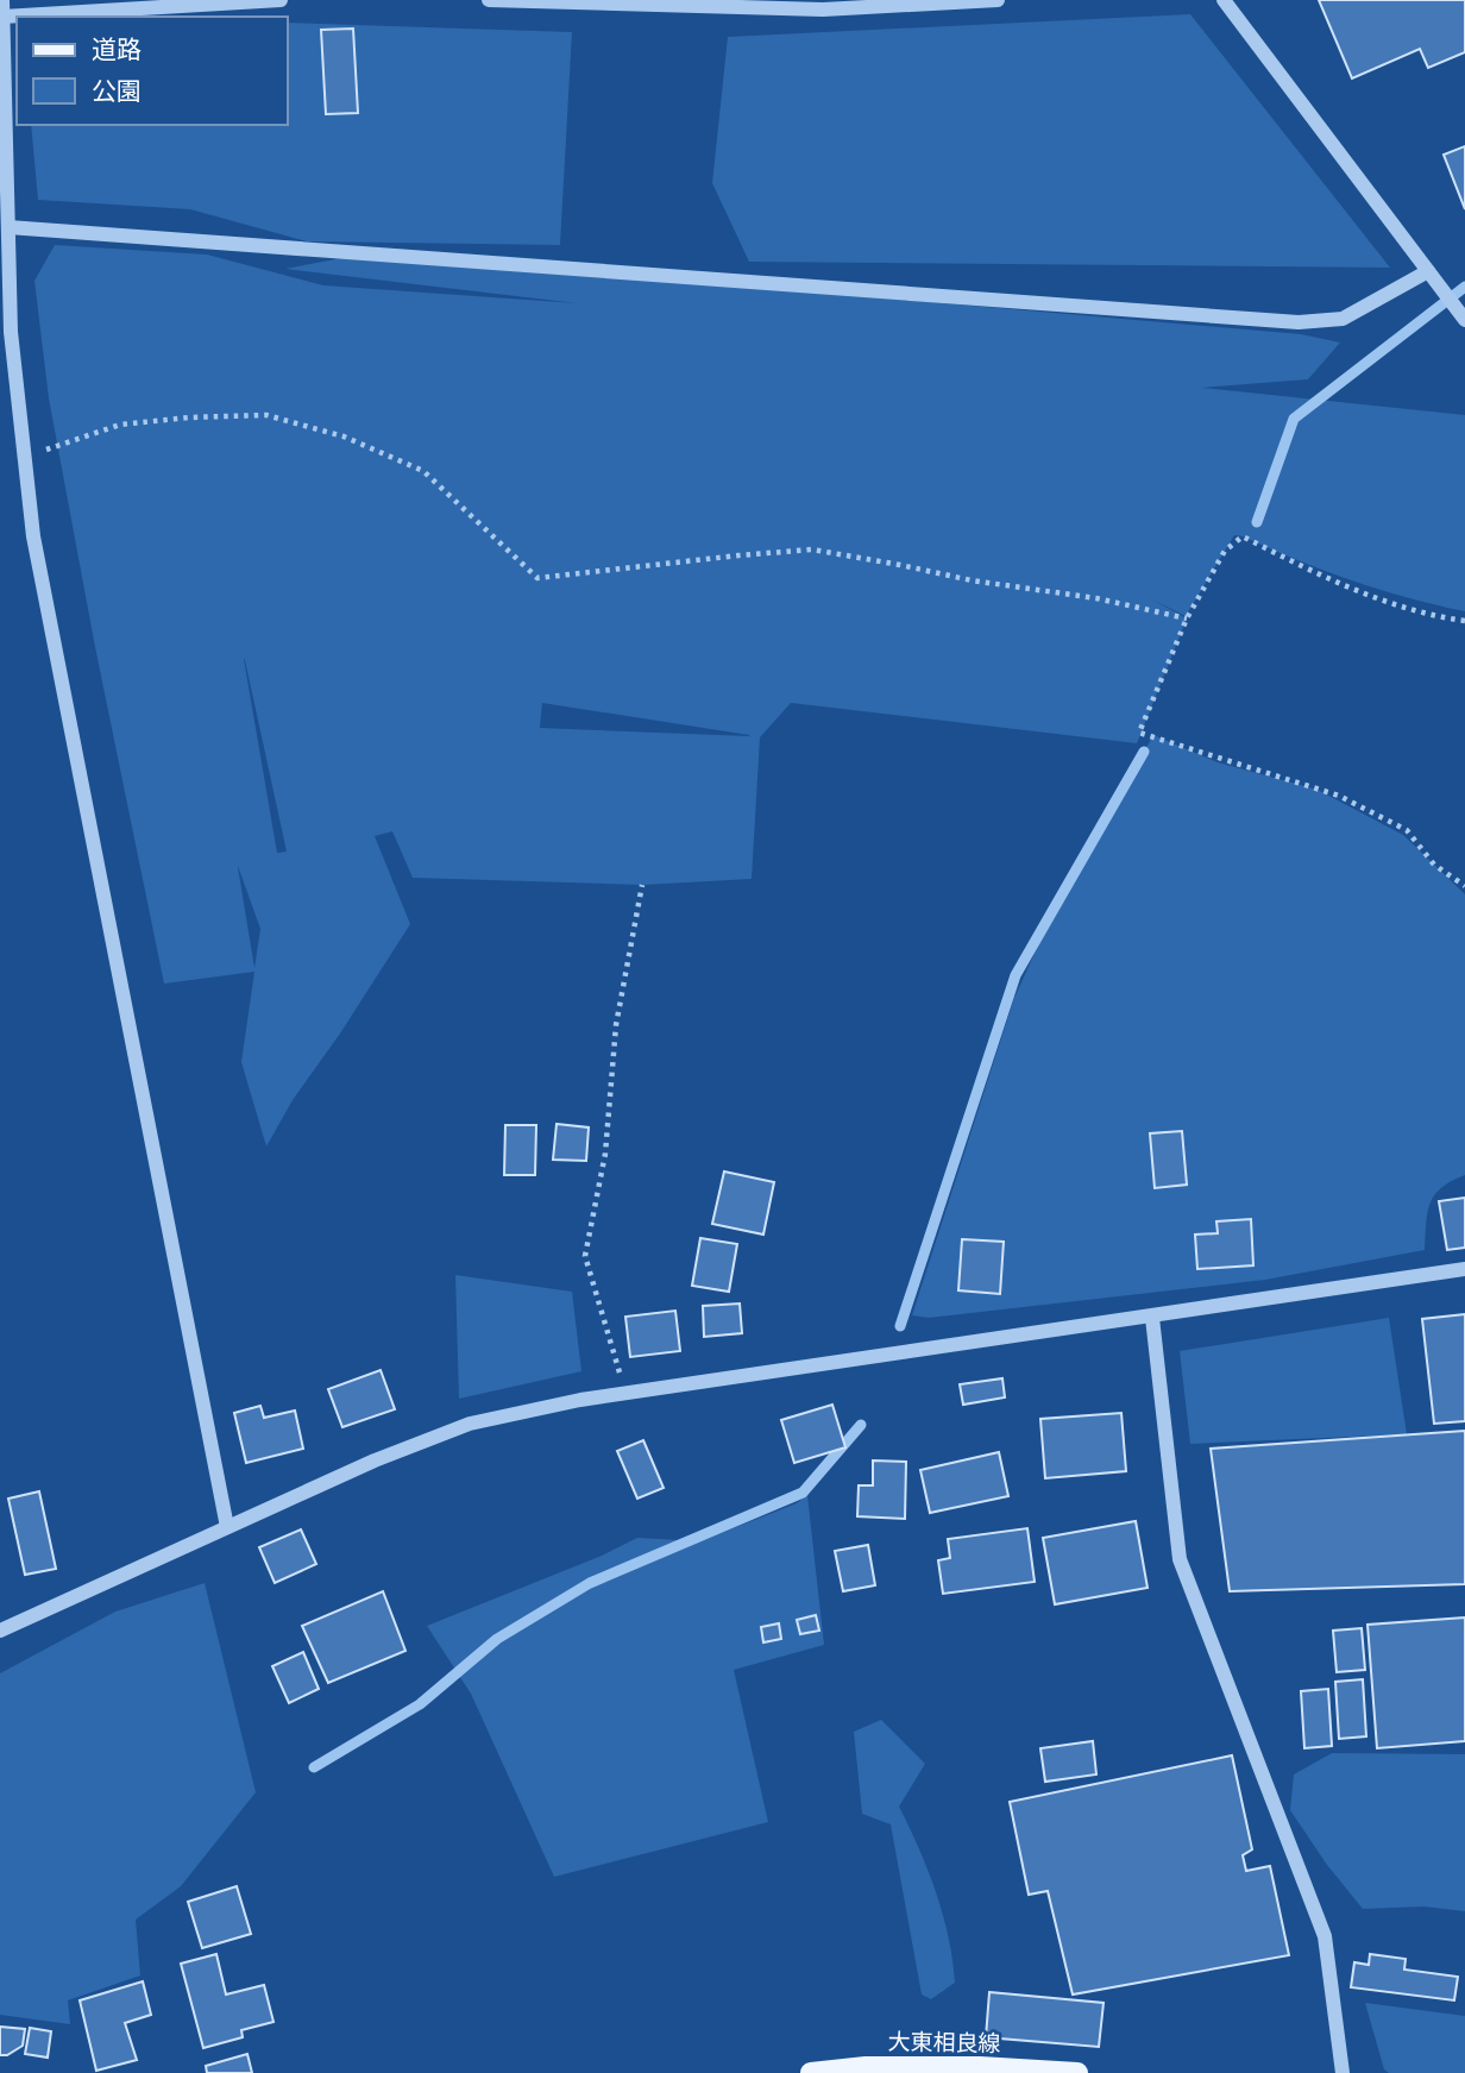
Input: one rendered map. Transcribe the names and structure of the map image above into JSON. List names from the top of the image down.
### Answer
{
  "streets": {
    "main road": ["大東相良線"]
  },
  "legend": ["道路", "公園"]
}
